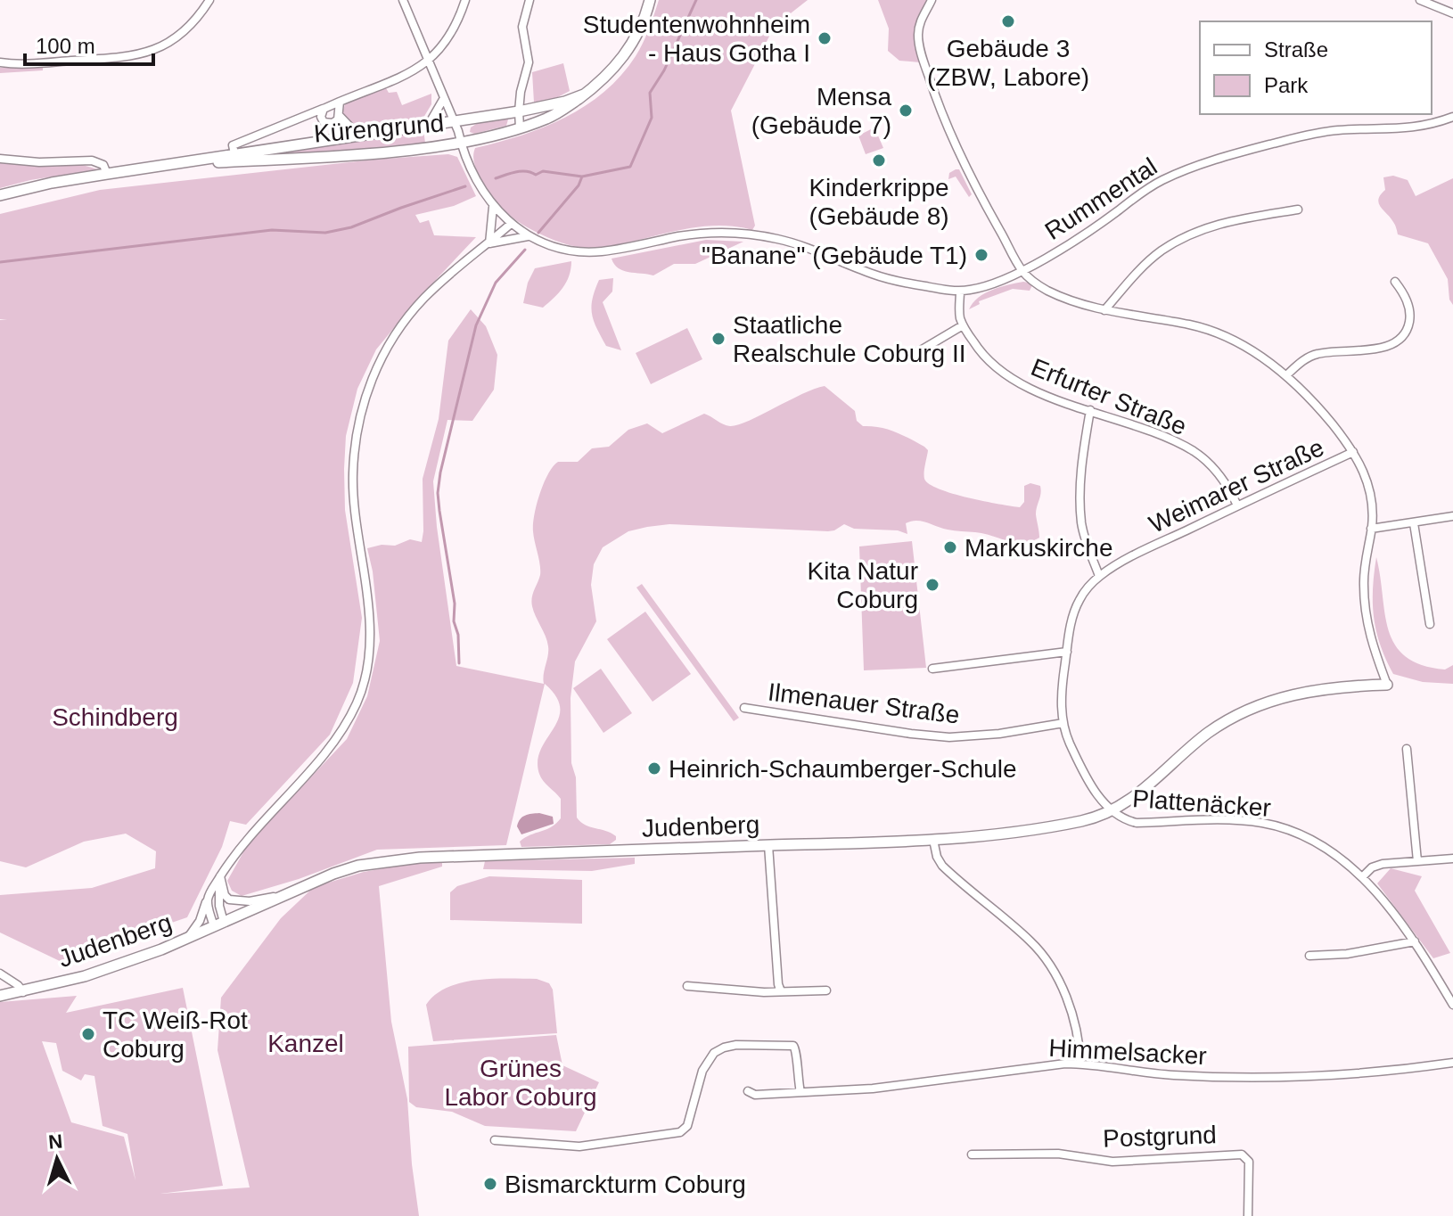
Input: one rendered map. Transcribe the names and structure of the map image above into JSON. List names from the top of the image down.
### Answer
{
  "streets": {
    "street": [
      "Kürengrund",
      "Rummental",
      "Erfurter Straße",
      "Weimarer Straße",
      "Ilmenauer Straße",
      "Plattenäcker",
      "Judenberg",
      "Himmelsacker",
      "Postgrund"
    ]
  },
  "crossings": [
    ["Rummental", "Erfurter Straße"],
    ["Erfurter Straße", "Weimarer Straße"],
    ["Weimarer Straße", "Ilmenauer Straße"],
    ["Weimarer Straße", "Plattenäcker"],
    ["Weimarer Straße", "Judenberg"],
    ["Plattenäcker", "Judenberg"]
  ],
  "parks": ["Schindberg", "Kanzel", "Grünes Labor Coburg"],
  "places": [
    "Gebäude 3 (ZBW, Labore)",
    "Studentenwohnheim - Haus Gotha I",
    "Mensa (Gebäude 7)",
    "Kinderkrippe (Gebäude 8)",
    "\"Banane\" (Gebäude T1)",
    "Staatliche Realschule Coburg II",
    "Markuskirche",
    "Kita Natur Coburg",
    "Heinrich-Schaumberger-Schule",
    "TC Weiß-Rot Coburg",
    "Bismarckturm Coburg"
  ],
  "legend": ["Straße", "Park"],
  "scale_bar": "100 m",
  "north": "top"
}
